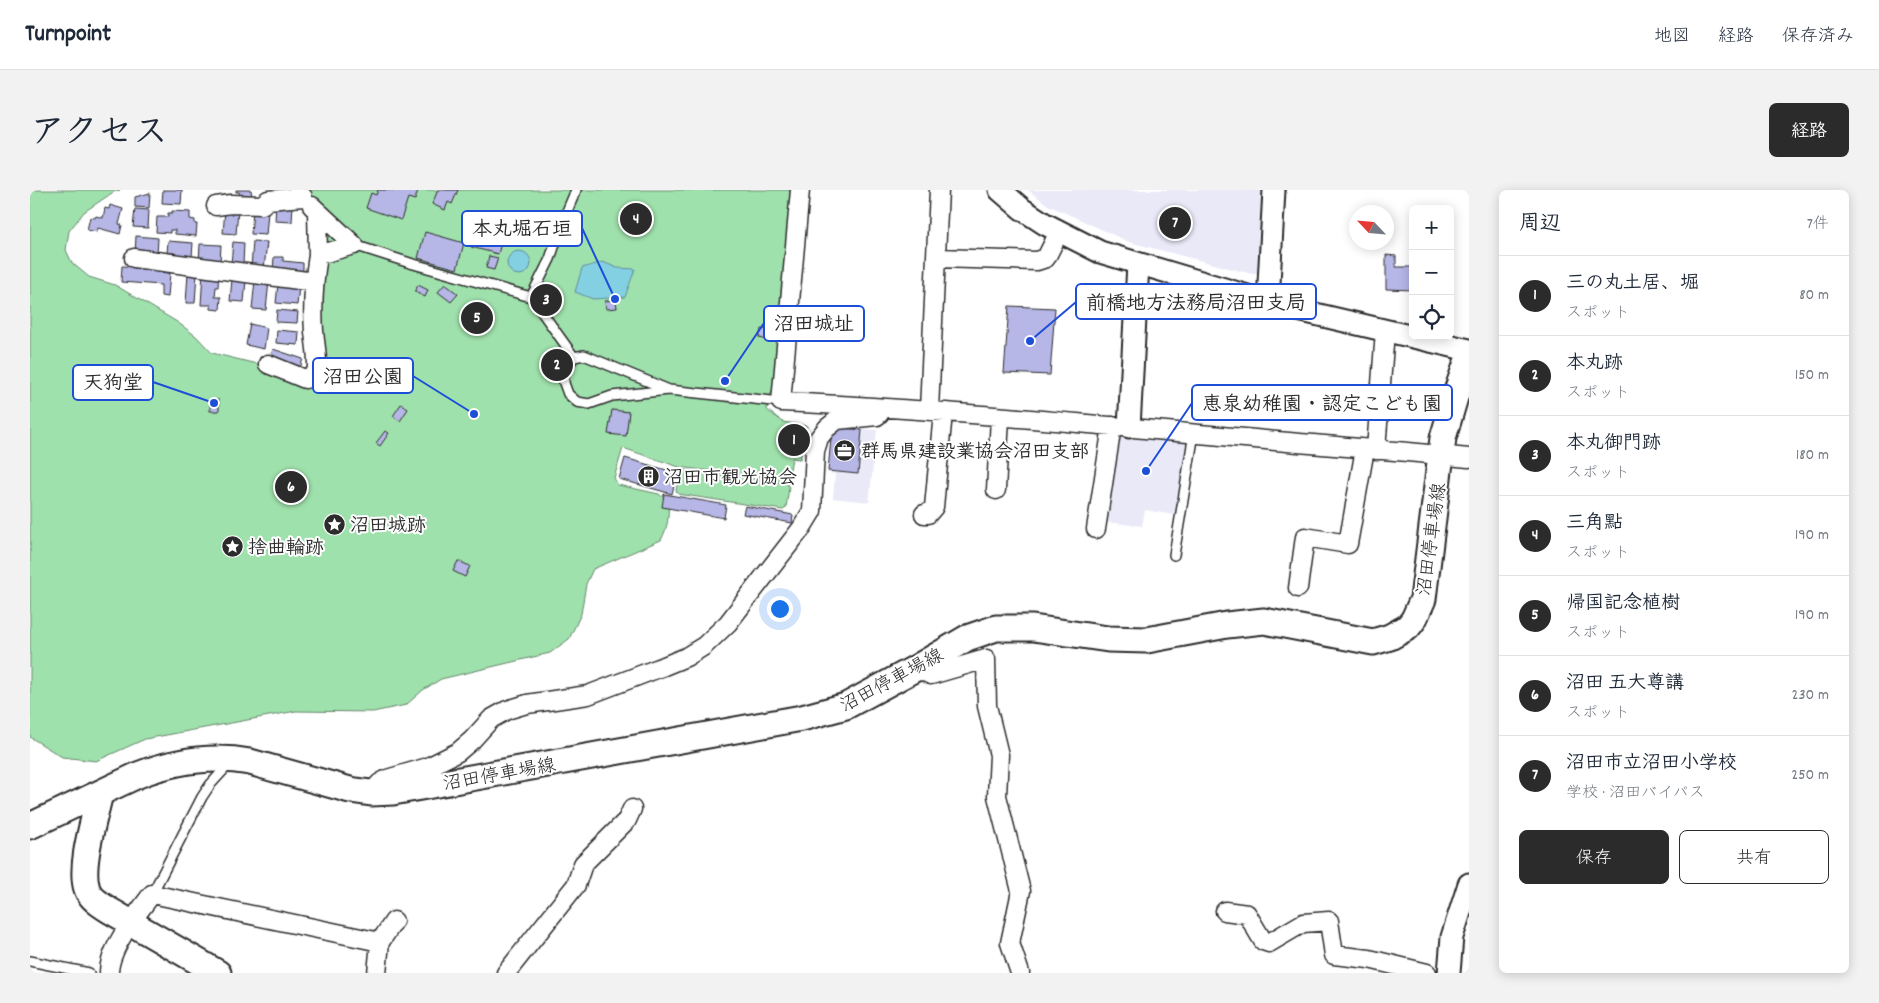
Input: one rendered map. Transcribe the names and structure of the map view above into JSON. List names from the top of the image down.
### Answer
{
  "streets": {
    "main road": ["沼田停車場線"]
  },
  "places": {
    "other": [
      "本丸堀石垣",
      "前橋地方法務局沼田支局",
      "沼田城址",
      "天狗堂",
      "沼田公園",
      "恵泉幼稚園・認定こども園"
    ],
    "office": ["群馬県建設業協会沼田支部"],
    "building": ["沼田市観光協会"],
    "place": ["沼田城跡", "捨曲輪跡"]
  },
  "north": "top left",
  "page": {
    "header": "Turnpoint",
    "nav": ["地図", "経路", "保存済み"],
    "title": "アクセス",
    "buttons": [
      "経路",
      ["保存", "共有"]
    ],
    "heading": ["周辺", "7件"],
    "pins": [
      "4",
      "7",
      "3",
      "5",
      "2",
      "1",
      "6"
    ],
    "map_buttons": ["+", "−"],
    "list": [
      {
        "mark": "1",
        "name": "三の丸土居、堀",
        "note": "スポット",
        "value": "80 m"
      },
      {
        "mark": "2",
        "name": "本丸跡",
        "note": "スポット",
        "value": "150 m"
      },
      {
        "mark": "3",
        "name": "本丸御門跡",
        "note": "スポット",
        "value": "180 m"
      },
      {
        "mark": "4",
        "name": "三角點",
        "note": "スポット",
        "value": "190 m"
      },
      {
        "mark": "5",
        "name": "帰国記念植樹",
        "note": "スポット",
        "value": "190 m"
      },
      {
        "mark": "6",
        "name": "沼田 五大尊講",
        "note": "スポット",
        "value": "230 m"
      },
      {
        "mark": "7",
        "name": "沼田市立沼田小学校",
        "note": "学校 · 沼田バイパス",
        "value": "250 m"
      }
    ]
  }
}
